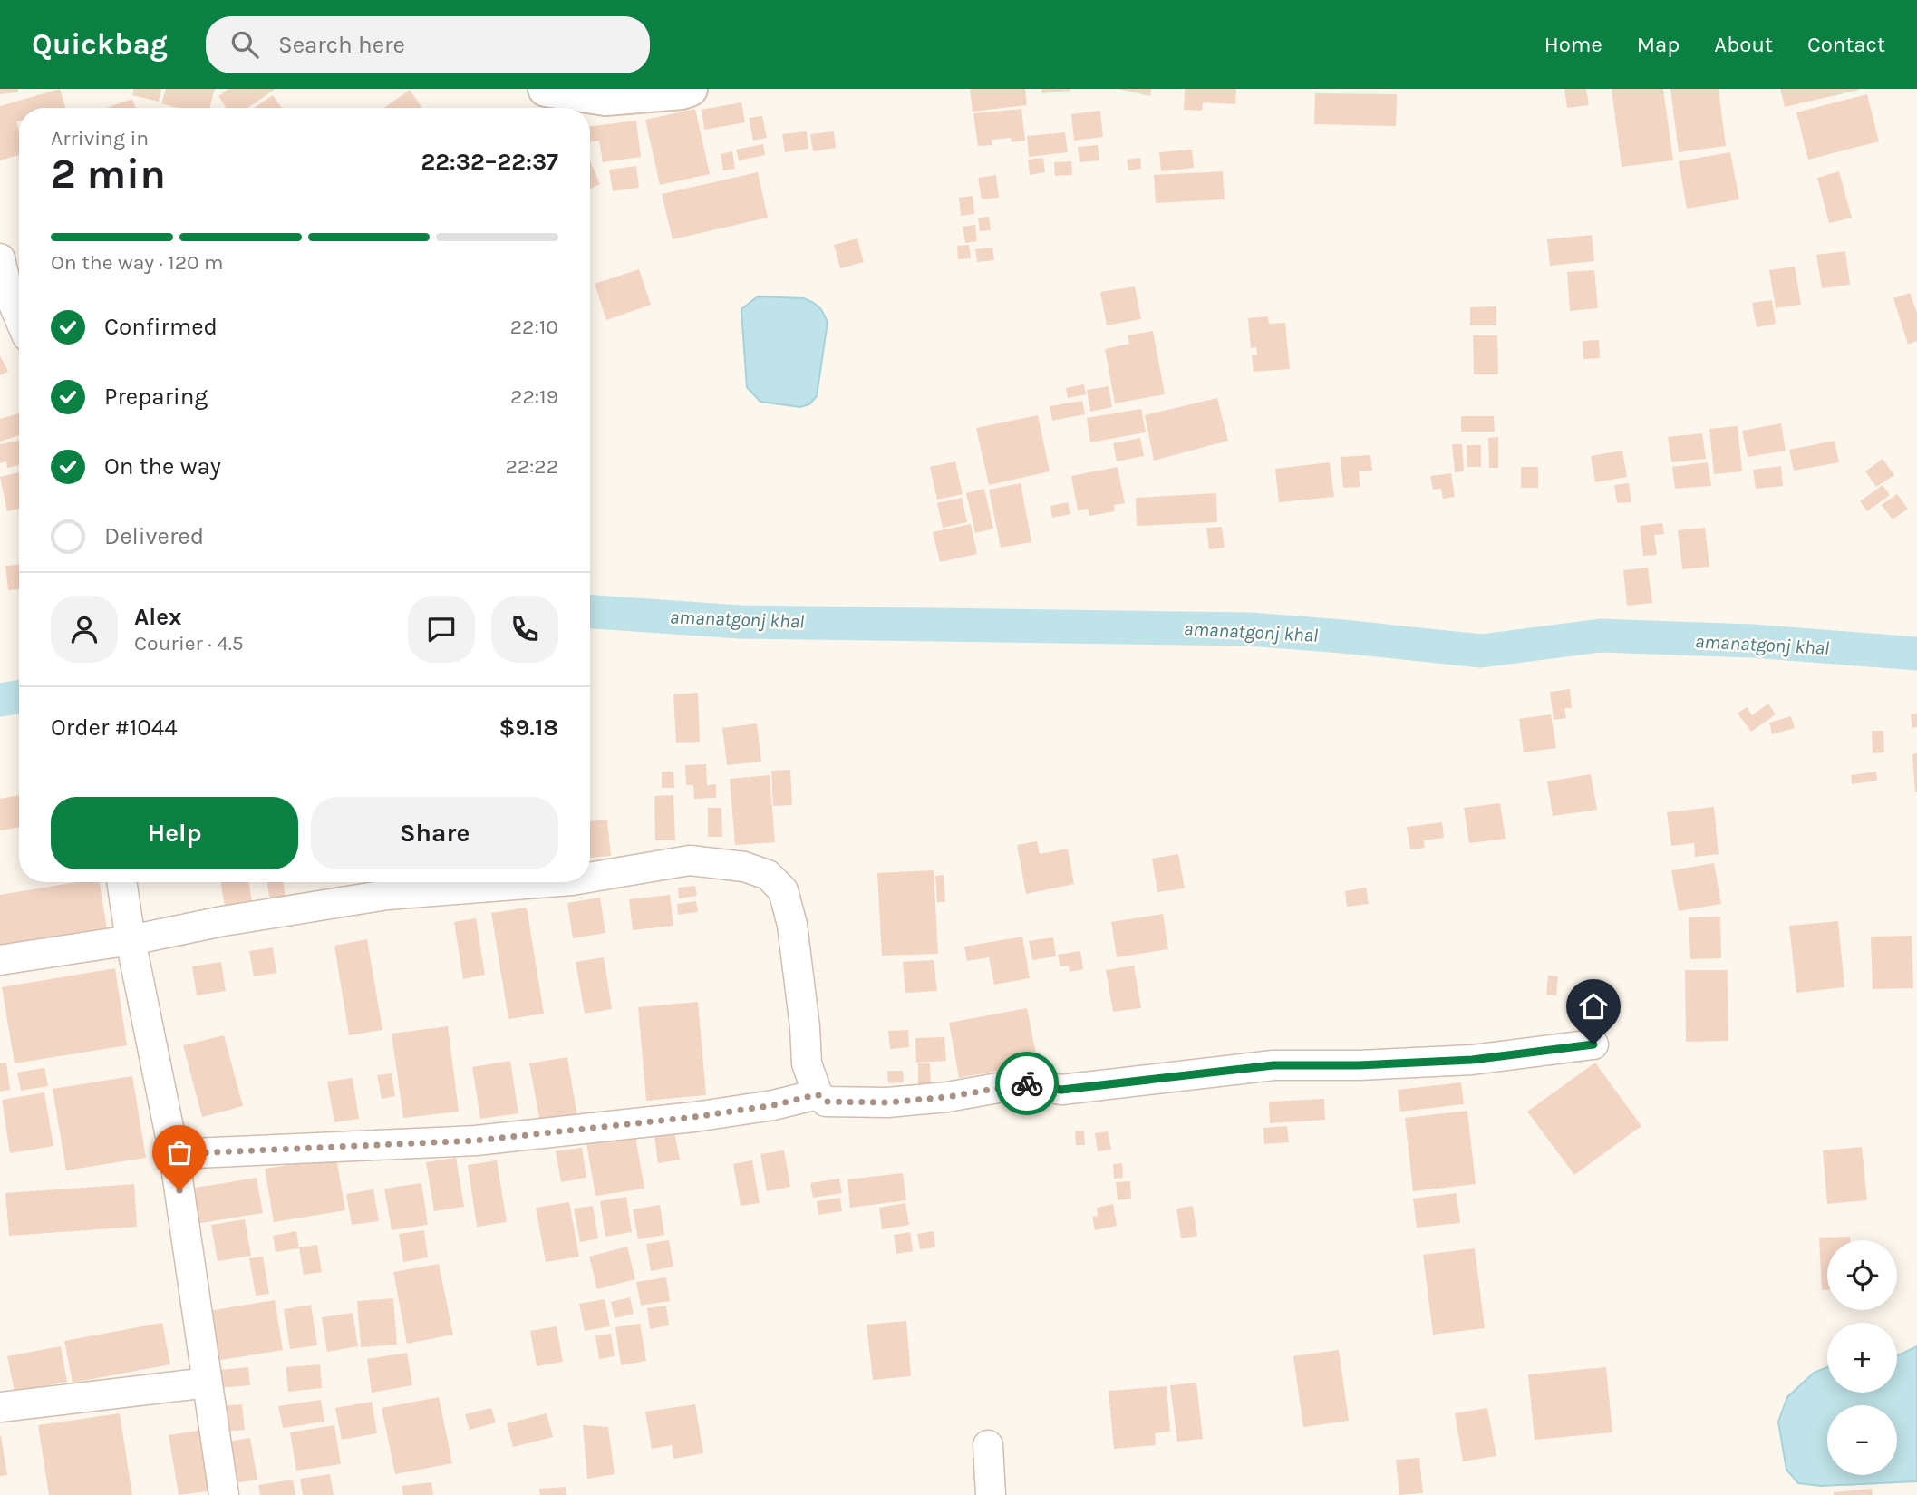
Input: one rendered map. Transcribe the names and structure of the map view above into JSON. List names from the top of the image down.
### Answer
{
  "water": ["amanatgonj khal"],
  "page": {
    "header": "Quickbag",
    "search": "Search here",
    "nav": [
      "Home",
      "Map",
      "About",
      "Contact"
    ],
    "heading": ["2 min", "Arriving in", "22:32–22:37"],
    "panel": [
      "Alex",
      "Courier · 4.5",
      "Order #1044",
      "$9.18"
    ],
    "bar": "On the way · 120 m",
    "list": [
      ["Confirmed", "22:10"],
      ["Preparing", "22:19"],
      ["On the way", "22:22"],
      "Delivered"
    ],
    "buttons": ["Help", "Share"],
    "map_buttons": ["+", "−"]
  }
}
